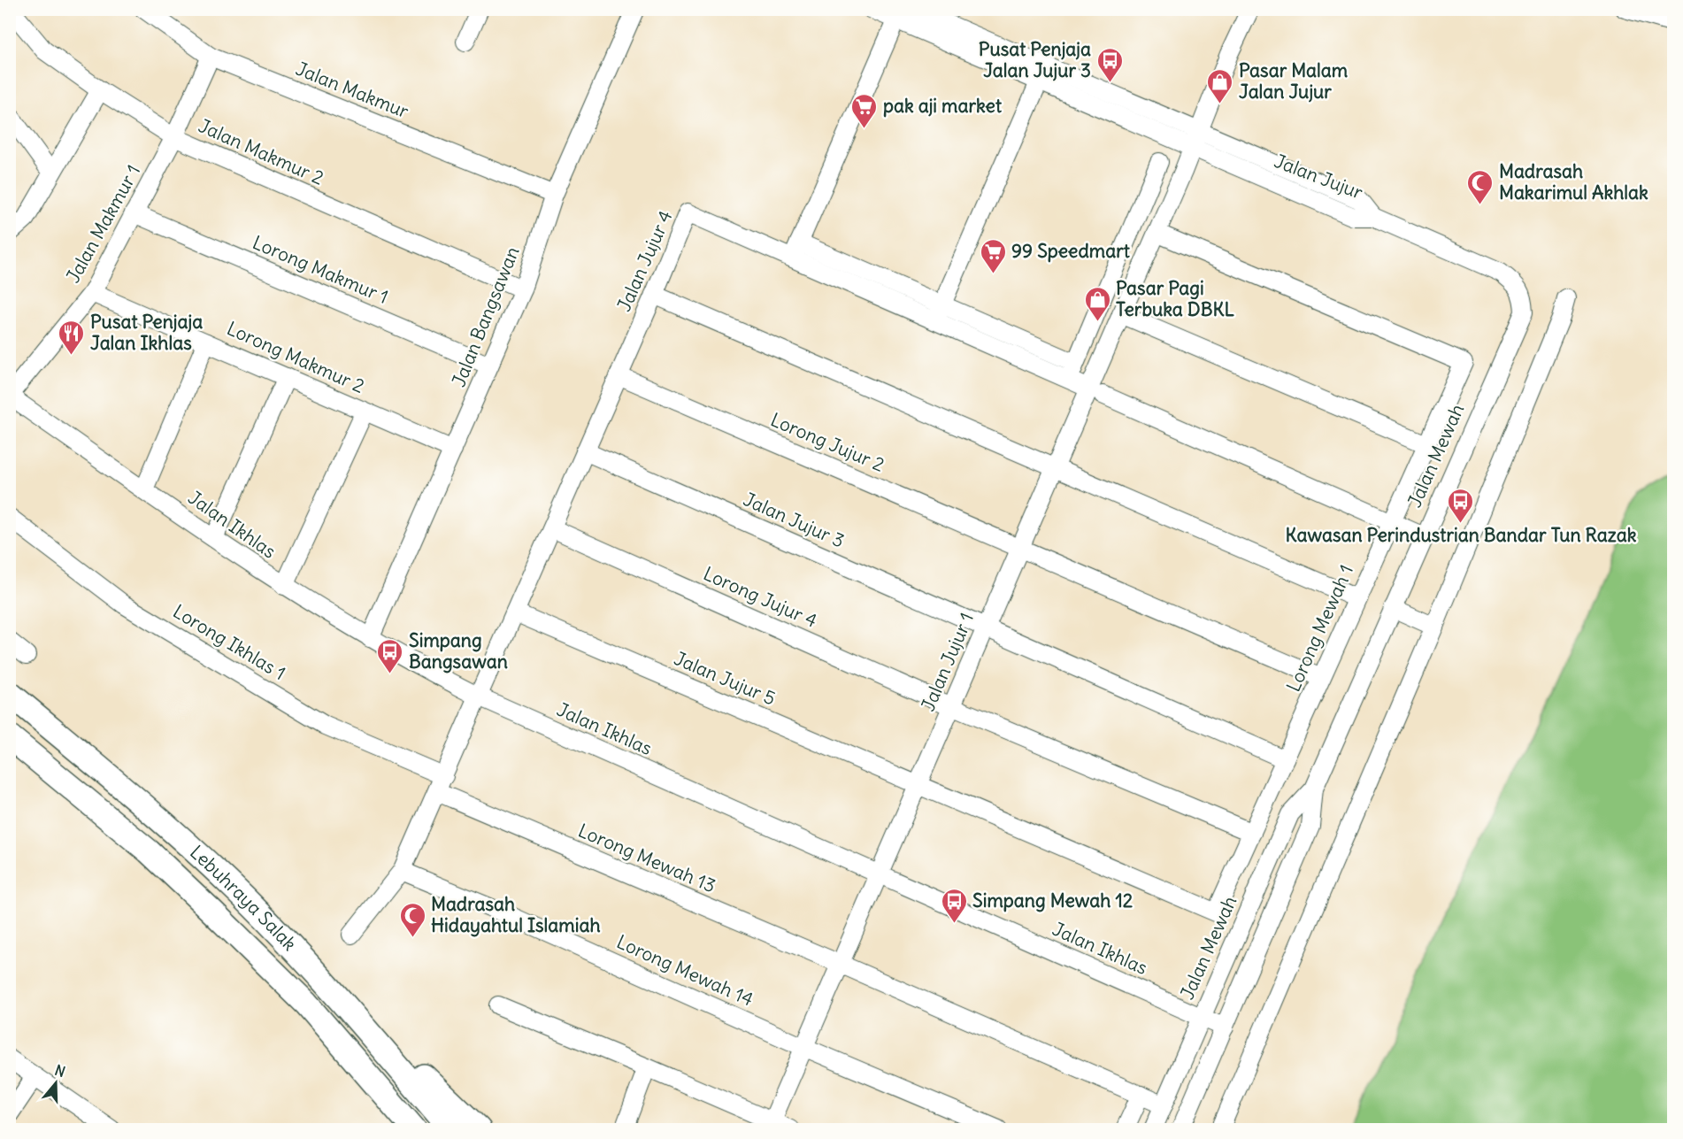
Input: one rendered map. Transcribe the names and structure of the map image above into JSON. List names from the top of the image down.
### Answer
{
  "streets": {
    "highway": ["Lebuhraya Salak"],
    "street": [
      "Jalan Makmur",
      "Jalan Makmur 2",
      "Jalan Jujur",
      "Jalan Makmur 1",
      "Jalan Jujur 4",
      "Lorong Makmur 1",
      "Jalan Bangsawan",
      "Lorong Makmur 2",
      "Lorong Jujur 2",
      "Jalan Mewah",
      "Jalan Jujur 3",
      "Jalan Ikhlas",
      "Lorong Jujur 4",
      "Lorong Mewah 1",
      "Lorong Ikhlas 1",
      "Jalan Jujur 1",
      "Jalan Jujur 5",
      "Lorong Mewah 13",
      "Lorong Mewah 14"
    ]
  },
  "crossings": [
    ["Jalan Makmur", "Jalan Makmur 1"],
    ["Jalan Makmur", "Jalan Bangsawan"],
    ["Jalan Makmur 2", "Jalan Makmur 1"],
    ["Jalan Makmur 2", "Jalan Bangsawan"],
    ["Jalan Jujur", "Jalan Mewah"],
    ["Jalan Jujur", "Jalan Jujur 1"],
    ["Jalan Makmur 1", "Lorong Makmur 1"],
    ["Jalan Makmur 1", "Lorong Makmur 2"],
    ["Jalan Makmur 1", "Jalan Ikhlas"],
    ["Jalan Jujur 4", "Lorong Jujur 2"],
    ["Jalan Jujur 4", "Jalan Mewah"],
    ["Jalan Jujur 4", "Jalan Jujur 3"],
    ["Jalan Jujur 4", "Jalan Ikhlas"],
    ["Jalan Jujur 4", "Lorong Jujur 4"],
    ["Jalan Jujur 4", "Lorong Mewah 1"],
    ["Jalan Jujur 4", "Jalan Jujur 1"],
    ["Jalan Jujur 4", "Jalan Jujur 5"],
    ["Lorong Makmur 1", "Jalan Bangsawan"],
    ["Jalan Bangsawan", "Lorong Makmur 2"],
    ["Jalan Bangsawan", "Jalan Ikhlas"],
    ["Lorong Jujur 2", "Lorong Mewah 1"],
    ["Lorong Jujur 2", "Jalan Jujur 1"],
    ["Jalan Mewah", "Jalan Ikhlas"],
    ["Jalan Mewah", "Lorong Mewah 13"],
    ["Jalan Jujur 3", "Lorong Mewah 1"],
    ["Jalan Jujur 3", "Jalan Jujur 1"],
    ["Jalan Ikhlas", "Jalan Jujur 1"],
    ["Lorong Jujur 4", "Lorong Mewah 1"],
    ["Lorong Jujur 4", "Jalan Jujur 1"],
    ["Lorong Mewah 1", "Jalan Jujur 1"],
    ["Lorong Mewah 1", "Jalan Jujur 5"],
    ["Lorong Ikhlas 1", "Lorong Mewah 13"],
    ["Jalan Jujur 1", "Jalan Jujur 5"],
    ["Jalan Jujur 1", "Lorong Mewah 13"],
    ["Jalan Jujur 1", "Lorong Mewah 14"]
  ],
  "places": {
    "bus stop": [
      "Pusat Penjaja Jalan Jujur 3",
      "Kawasan Perindustrian Bandar Tun Razak",
      "Simpang Bangsawan",
      "Simpang Mewah 12"
    ],
    "shop": ["Pasar Malam Jalan Jujur", "Pasar Pagi Terbuka DBKL"],
    "supermarket": ["pak aji market", "99 Speedmart"],
    "mosque": ["Madrasah Makarimul Akhlak", "Madrasah Hidayahtul Islamiah"],
    "restaurant": ["Pusat Penjaja Jalan Ikhlas"]
  },
  "north": "top"
}
